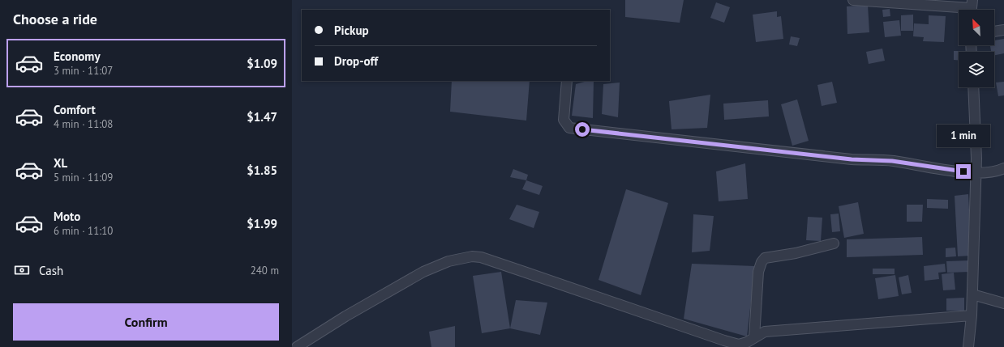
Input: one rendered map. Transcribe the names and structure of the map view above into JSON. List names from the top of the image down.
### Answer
{
  "north": "top left",
  "page": {
    "heading": "Choose a ride",
    "banner": ["Pickup", "Drop-off"],
    "list": [
      {
        "name": "Economy",
        "note": "3 min · 11:07",
        "value": "$1.09"
      },
      {
        "name": "Comfort",
        "note": "4 min · 11:08",
        "value": "$1.47"
      },
      {
        "name": "XL",
        "note": "5 min · 11:09",
        "value": "$1.85"
      },
      {
        "name": "Moto",
        "note": "6 min · 11:10",
        "value": "$1.99"
      }
    ],
    "bubble": "1 min",
    "pay": ["Cash", "240 m"],
    "buttons": "Confirm"
  }
}
